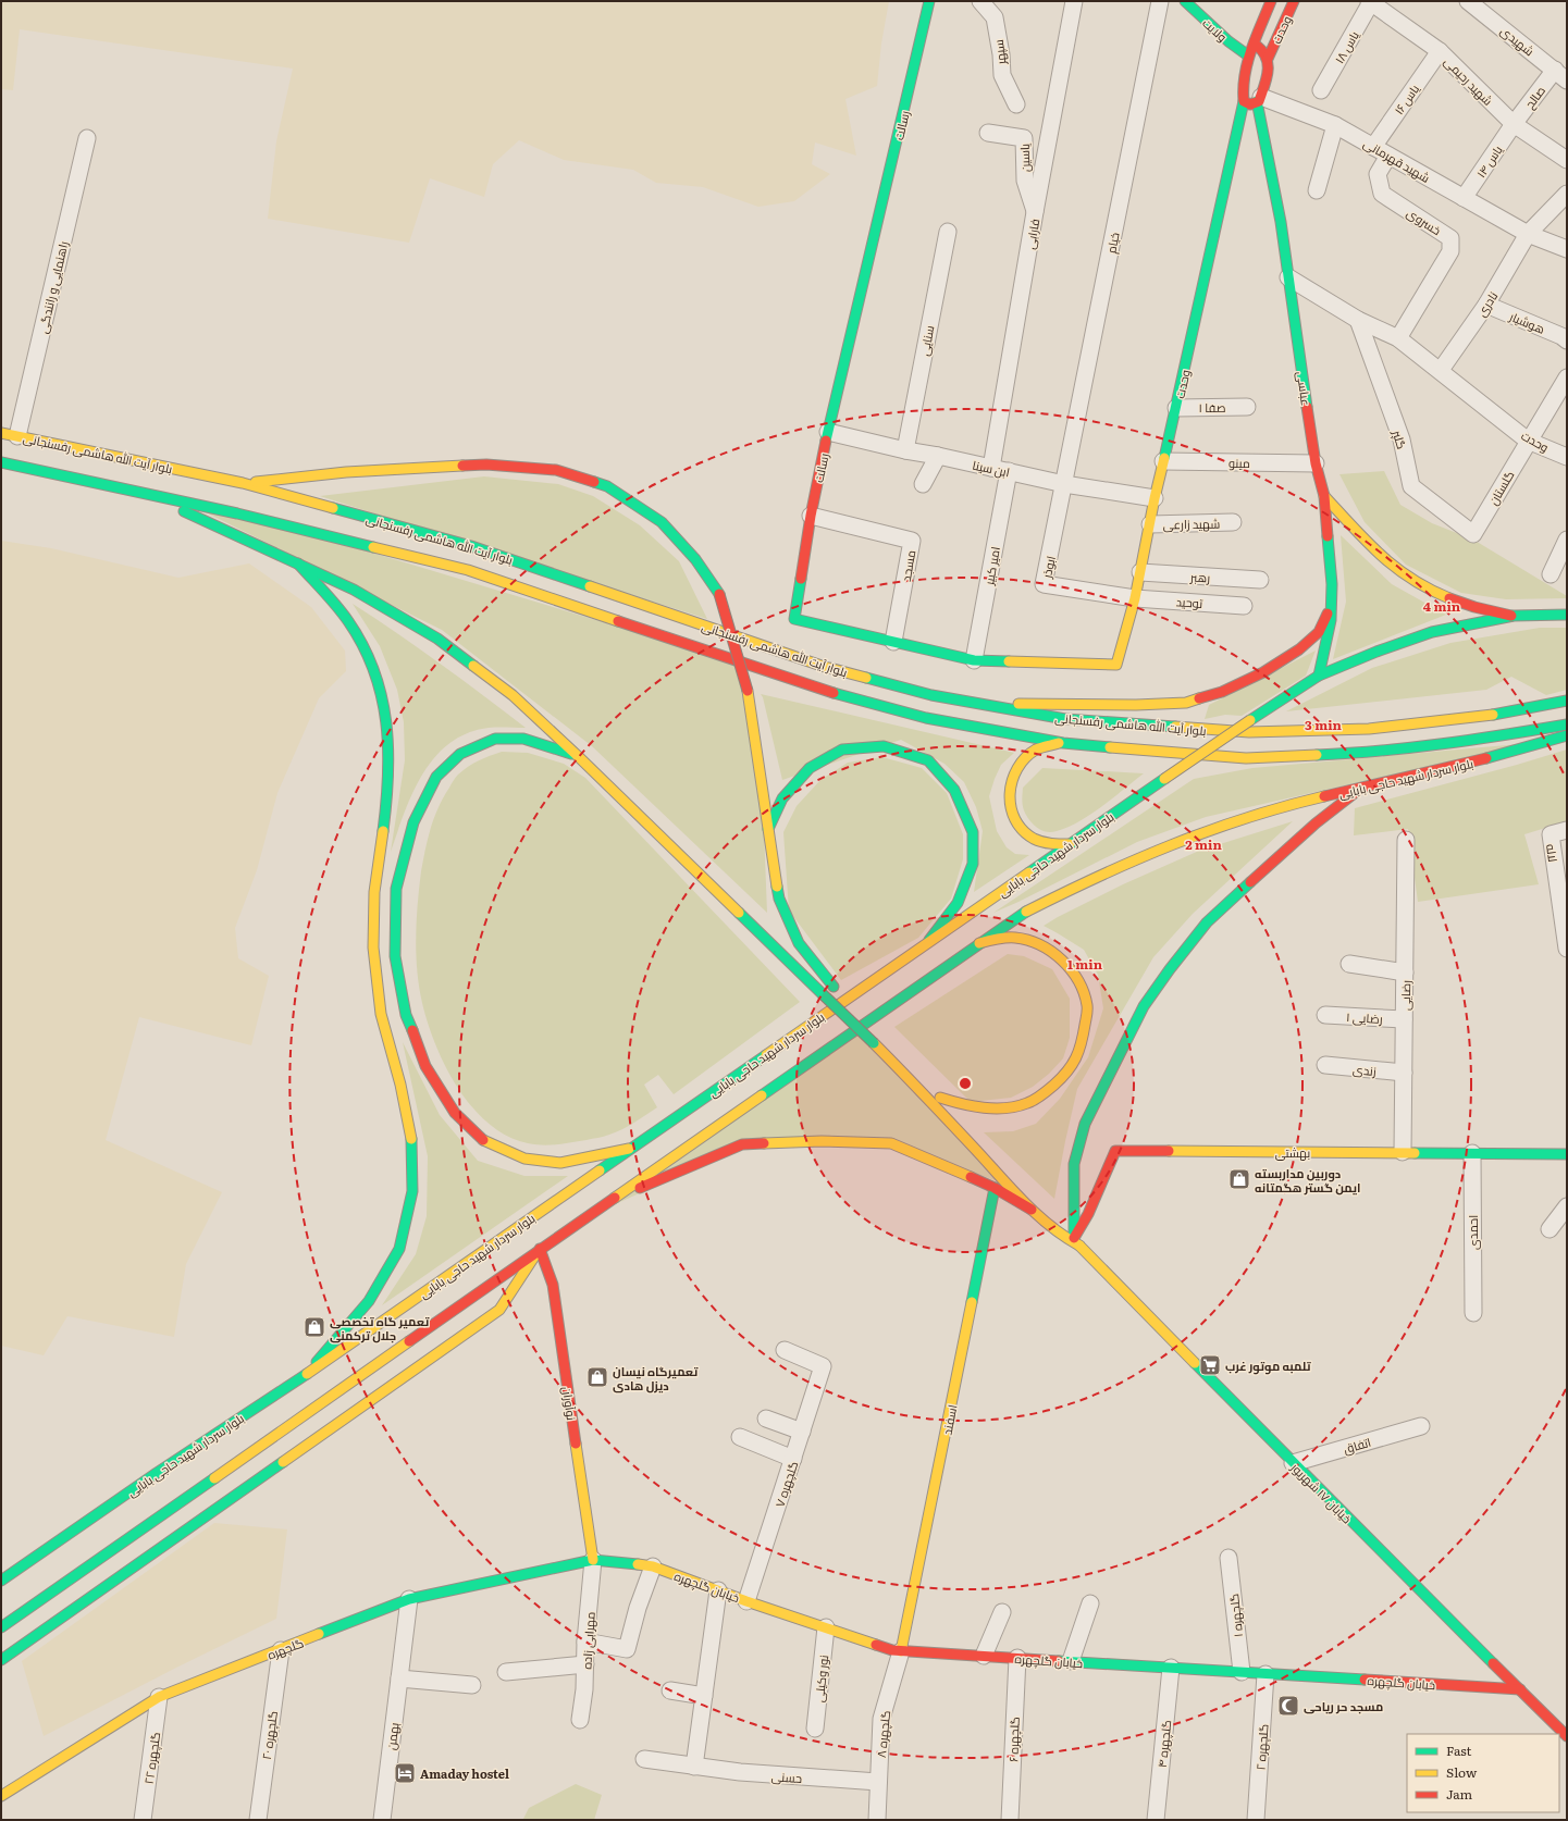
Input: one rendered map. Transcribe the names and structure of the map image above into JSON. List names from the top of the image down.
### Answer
{
  "streets": {
    "main road": [
      "ولایت",
      "وحدت",
      "رسالت",
      "عباسی",
      "بلوار آیت الله هاشمی رفسنجانی",
      "بلوار سردار شهید حاجی بابایی",
      "بهشتی",
      "نوآوران",
      "اسفند",
      "خیابان ۱۷ شهریور",
      "خیابان گلچهره",
      "گلچهره"
    ],
    "street": [
      "شهیدی",
      "یاس ۱۸",
      "سپهر",
      "شهید رحیمی",
      "صالح",
      "یاس ۱۶",
      "یاسین",
      "شهید قهرمانی",
      "یاس ۱۴",
      "خسروی",
      "فارابی",
      "خیام",
      "راهنمایی و رانندگی",
      "نادری",
      "هوشیار",
      "سنایی",
      "صفا ۱",
      "گلپر",
      "مینو",
      "ابن سینا",
      "گلستان",
      "شهید زارعی",
      "مسجد",
      "امیر کبیر",
      "ابوذر",
      "رهبر",
      "توحید",
      "لاله",
      "رضایی",
      "رضایی ۱",
      "زندی",
      "احمدی",
      "اتفاق",
      "گلچهره ۷",
      "گلچهره ۱",
      "مهرابی زاده",
      "نور وکیلی",
      "گلچهره ۸",
      "گلچهره ۲۰",
      "بهمن",
      "گلچهره ۶",
      "گلچهره ۴",
      "گلچهره ۲",
      "گلچهره ۲۲",
      "حسنی"
    ]
  },
  "crossings": [
    ["ولایت", "وحدت"],
    ["وحدت", "رسالت"],
    ["وحدت", "شهید قهرمانی"],
    ["وحدت", "خسروی"],
    ["وحدت", "نادری"],
    ["وحدت", "عباسی"],
    ["وحدت", "صفا ۱"],
    ["وحدت", "گلپر"],
    ["وحدت", "مینو"],
    ["وحدت", "ابن سینا"],
    ["وحدت", "گلستان"],
    ["وحدت", "شهید زارعی"],
    ["وحدت", "ابوذر"],
    ["وحدت", "رهبر"],
    ["وحدت", "توحید"],
    ["شهیدی", "صالح"],
    ["یاس ۱۸", "شهید رحیمی"],
    ["شهید رحیمی", "صالح"],
    ["شهید رحیمی", "یاس ۱۶"],
    ["شهید رحیمی", "یاس ۱۴"],
    ["صالح", "یاس ۱۴"],
    ["یاس ۱۶", "شهید قهرمانی"],
    ["رسالت", "ابن سینا"],
    ["رسالت", "مسجد"],
    ["رسالت", "امیر کبیر"],
    ["یاسین", "فارابی"],
    ["شهید قهرمانی", "یاس ۱۴"],
    ["شهید قهرمانی", "خسروی"],
    ["شهید قهرمانی", "نادری"],
    ["شهید قهرمانی", "عباسی"],
    ["فارابی", "ابن سینا"],
    ["خیام", "ابن سینا"],
    ["خیام", "ابوذر"],
    ["راهنمایی و رانندگی", "بلوار آیت الله هاشمی رفسنجانی"],
    ["نادری", "هوشیار"],
    ["سنایی", "ابن سینا"],
    ["عباسی", "مینو"],
    ["عباسی", "بلوار سردار شهید حاجی بابایی"],
    ["گلپر", "گلستان"],
    ["ابن سینا", "امیر کبیر"],
    ["ابن سینا", "ابوذر"],
    ["ابوذر", "توحید"],
    ["بلوار سردار شهید حاجی بابایی", "نوآوران"],
    ["رضایی", "رضایی ۱"],
    ["رضایی", "زندی"],
    ["رضایی", "بهشتی"],
    ["بهشتی", "احمدی"],
    ["بهشتی", "خیابان ۱۷ شهریور"],
    ["نوآوران", "خیابان گلچهره"],
    ["نوآوران", "مهرابی زاده"],
    ["نوآوران", "گلچهره"],
    ["اسفند", "خیابان گلچهره"],
    ["اسفند", "گلچهره ۸"],
    ["اتفاق", "خیابان ۱۷ شهریور"],
    ["گلچهره ۷", "خیابان گلچهره"],
    ["خیابان ۱۷ شهریور", "خیابان گلچهره"],
    ["خیابان گلچهره", "گلچهره ۱"],
    ["خیابان گلچهره", "مهرابی زاده"],
    ["خیابان گلچهره", "گلچهره"],
    ["خیابان گلچهره", "نور وکیلی"],
    ["خیابان گلچهره", "گلچهره ۸"],
    ["خیابان گلچهره", "گلچهره ۶"],
    ["خیابان گلچهره", "گلچهره ۴"],
    ["خیابان گلچهره", "گلچهره ۲"],
    ["مهرابی زاده", "گلچهره"],
    ["گلچهره", "گلچهره ۲۰"],
    ["گلچهره", "بهمن"],
    ["گلچهره", "گلچهره ۲۲"],
    ["گلچهره ۸", "حسنی"]
  ],
  "places": {
    "shop": ["دوربین مداربسته ایمن گستر هگمتانه", "تعمیر گاه تخصصی جلال ترکمنی", "تعمیرگاه نیسان دیزل هادی"],
    "supermarket": ["تلمبه موتور غرب"],
    "mosque": ["مسجد حر ریاحی"],
    "hotel": ["Amaday hostel"]
  },
  "legend": ["Fast", "Slow", "Jam"],
  "rings": [
    "4 min",
    "3 min",
    "2 min",
    "1 min"
  ]
}
